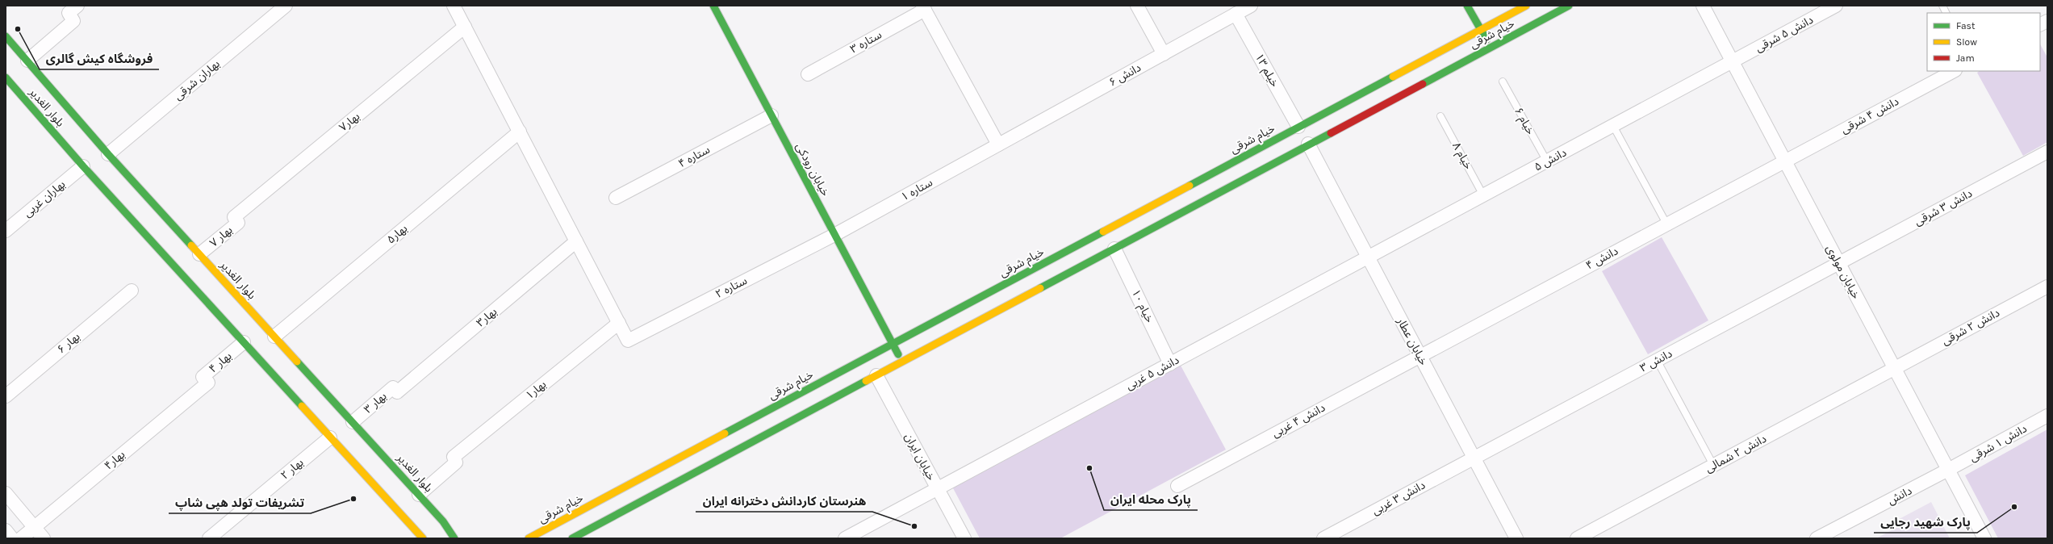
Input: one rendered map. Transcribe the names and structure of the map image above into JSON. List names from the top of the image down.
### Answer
{
  "streets": {
    "street": [
      "خیام شرقی",
      "دانش ۵ شرقی",
      "ستاره ۳",
      "خیلم ۱۳",
      "دانش ۶",
      "بهاران شرقی",
      "بلوار الغدیر",
      "دانش ۴ شرقی",
      "بهار۷",
      "ستاره ۴",
      "دانش ۵",
      "خیابان رودکی",
      "ستاره ۱",
      "بهاران غربی",
      "دانش ۳ شرقی",
      "بهار۵",
      "بهار ۷",
      "دانش ۴",
      "خیابان مولوی",
      "ستاره ۲",
      "خیام ۱۰",
      "بهار۳",
      "دانش ۲ شرقی",
      "خیابان عطار",
      "بهار ۶",
      "دانش ۳",
      "بهار ۴",
      "دانش ۵ غربی",
      "بهار۱",
      "بهار ۳",
      "دانش ۴ غربی",
      "دانش ۱ شرقی",
      "دانش ۲ شمالی",
      "خیابان ایران",
      "بهار۴",
      "بهار ۲",
      "دانش",
      "دانش ۳ غربی"
    ],
    "lane": ["خیام ۶", "خیام ۸"]
  },
  "crossings": [
    ["خیام شرقی", "خیلم ۱۳"],
    ["خیام شرقی", "خیابان رودکی"],
    ["خیام شرقی", "خیام ۱۰"],
    ["خیام شرقی", "خیابان عطار"],
    ["خیام شرقی", "خیابان ایران"],
    ["دانش ۵ شرقی", "دانش ۵"],
    ["دانش ۵ شرقی", "خیابان مولوی"],
    ["خیلم ۱۳", "دانش ۶"],
    ["دانش ۶", "ستاره ۱"],
    ["بهاران شرقی", "بلوار الغدیر"],
    ["بلوار الغدیر", "بهاران غربی"],
    ["بلوار الغدیر", "بهار۵"],
    ["بلوار الغدیر", "بهار ۷"],
    ["بلوار الغدیر", "بهار ۴"],
    ["بلوار الغدیر", "بهار۱"],
    ["بلوار الغدیر", "بهار ۳"],
    ["بلوار الغدیر", "بهار ۲"],
    ["دانش ۴ شرقی", "دانش ۴"],
    ["دانش ۴ شرقی", "خیابان مولوی"],
    ["خیام ۶", "دانش ۵"],
    ["بهار۷", "بهار ۷"],
    ["خیام ۸", "دانش ۵"],
    ["ستاره ۴", "خیابان رودکی"],
    ["دانش ۵", "خیابان مولوی"],
    ["دانش ۵", "خیابان عطار"],
    ["دانش ۵", "دانش ۵ غربی"],
    ["خیابان رودکی", "ستاره ۱"],
    ["خیابان رودکی", "ستاره ۲"],
    ["ستاره ۱", "ستاره ۲"],
    ["دانش ۳ شرقی", "خیابان مولوی"],
    ["دانش ۳ شرقی", "دانش ۳"],
    ["دانش ۴", "خیابان مولوی"],
    ["دانش ۴", "خیابان عطار"],
    ["دانش ۴", "دانش ۴ غربی"],
    ["خیابان مولوی", "دانش ۲ شرقی"],
    ["خیابان مولوی", "دانش ۳"],
    ["خیابان مولوی", "دانش ۱ شرقی"],
    ["خیابان مولوی", "دانش ۲ شمالی"],
    ["خیابان مولوی", "دانش"],
    ["ستاره ۲", "بهار۱"],
    ["خیام ۱۰", "دانش ۵ غربی"],
    ["بهار۳", "بهار ۳"],
    ["دانش ۲ شرقی", "دانش ۲ شمالی"],
    ["خیابان عطار", "دانش ۳"],
    ["خیابان عطار", "دانش ۵ غربی"],
    ["خیابان عطار", "دانش ۴ غربی"],
    ["خیابان عطار", "دانش ۳ غربی"],
    ["دانش ۳", "دانش ۳ غربی"],
    ["بهار ۴", "بهار۴"],
    ["دانش ۵ غربی", "خیابان ایران"],
    ["دانش ۱ شرقی", "دانش"]
  ],
  "places": [
    "فروشگاه کیش گالری",
    "پارک محله ایران",
    "تشریفات تولد هپی شاپ",
    "پارک شهید رجایی",
    "هنرستان کاردانش دخترانه ایران"
  ],
  "legend": ["Fast", "Slow", "Jam"]
}
